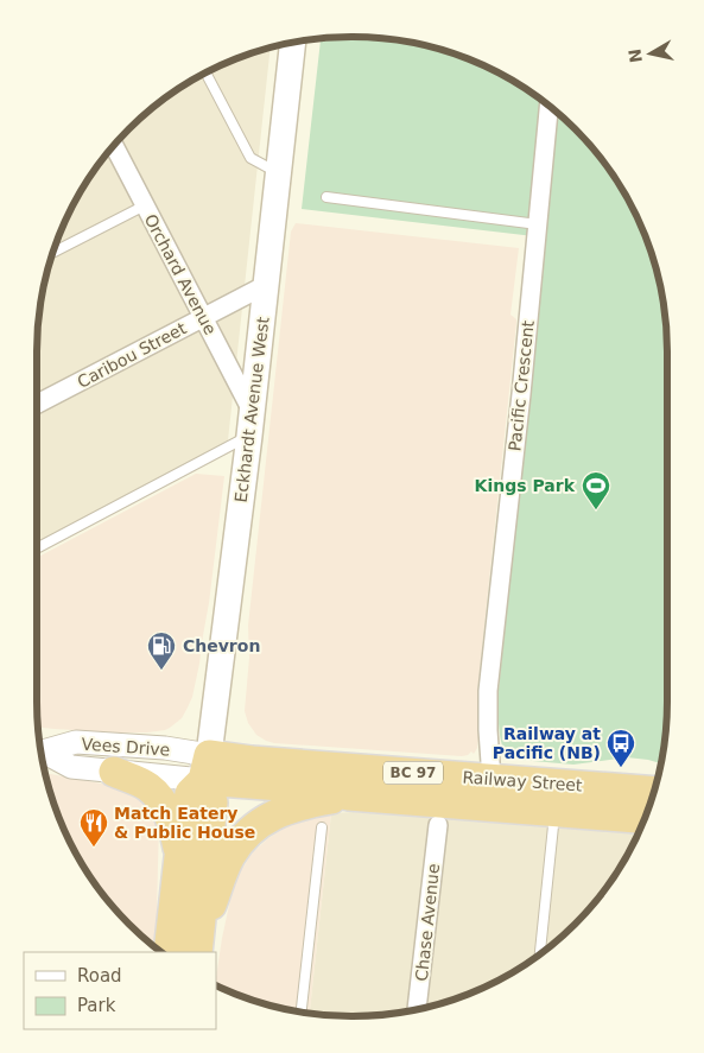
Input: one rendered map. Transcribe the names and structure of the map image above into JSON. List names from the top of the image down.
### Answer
{
  "streets": {
    "highway": ["Eckhardt Avenue West", "BC 97", "Railway Street"],
    "street": [
      "Orchard Avenue",
      "Caribou Street",
      "Pacific Crescent",
      "Vees Drive",
      "Chase Avenue"
    ]
  },
  "crossings": [
    ["Orchard Avenue", "Caribou Street"],
    ["Orchard Avenue", "Eckhardt Avenue West"],
    ["Caribou Street", "Eckhardt Avenue West"],
    ["Pacific Crescent", "Railway Street"],
    ["Eckhardt Avenue West", "Vees Drive"],
    ["Eckhardt Avenue West", "Railway Street"],
    ["Vees Drive", "Railway Street"]
  ],
  "places": {
    "sports": ["Kings Park"],
    "fuel station": ["Chevron"],
    "bus stop": ["Railway at Pacific (NB)"],
    "restaurant": ["Match Eatery & Public House"]
  },
  "legend": ["Road", "Park"],
  "north": "left"
}
